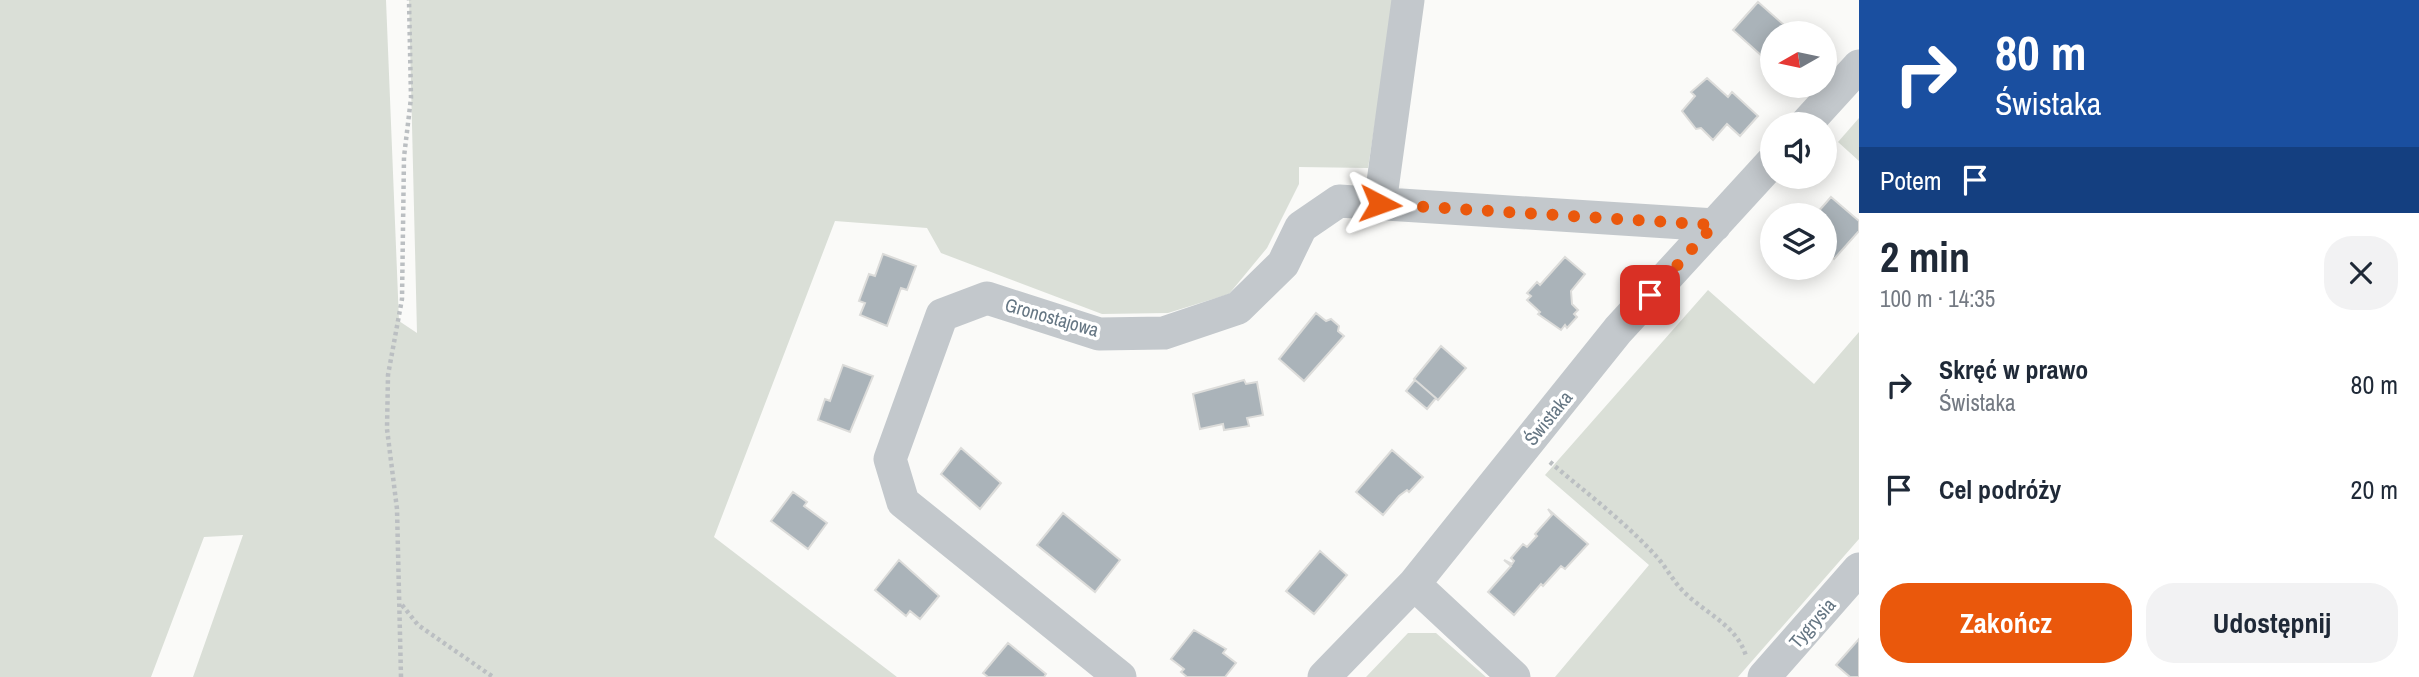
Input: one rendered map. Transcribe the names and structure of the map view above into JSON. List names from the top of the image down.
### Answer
{
  "streets": {
    "street": ["Gronostajowa", "Świstaka", "Tygrysia"]
  },
  "crossings": [
    ["Gronostajowa", "Świstaka"]
  ],
  "north": "left",
  "page": {
    "turn": ["80 m", "Świstaka"],
    "then": "Potem",
    "heading": ["2 min", "100 m · 14:35"],
    "list": [
      {
        "name": "Skręć w prawo",
        "note": "Świstaka",
        "value": "80 m"
      },
      {
        "name": "Cel podróży",
        "value": "20 m"
      }
    ],
    "buttons": ["Zakończ", "Udostępnij"]
  }
}
